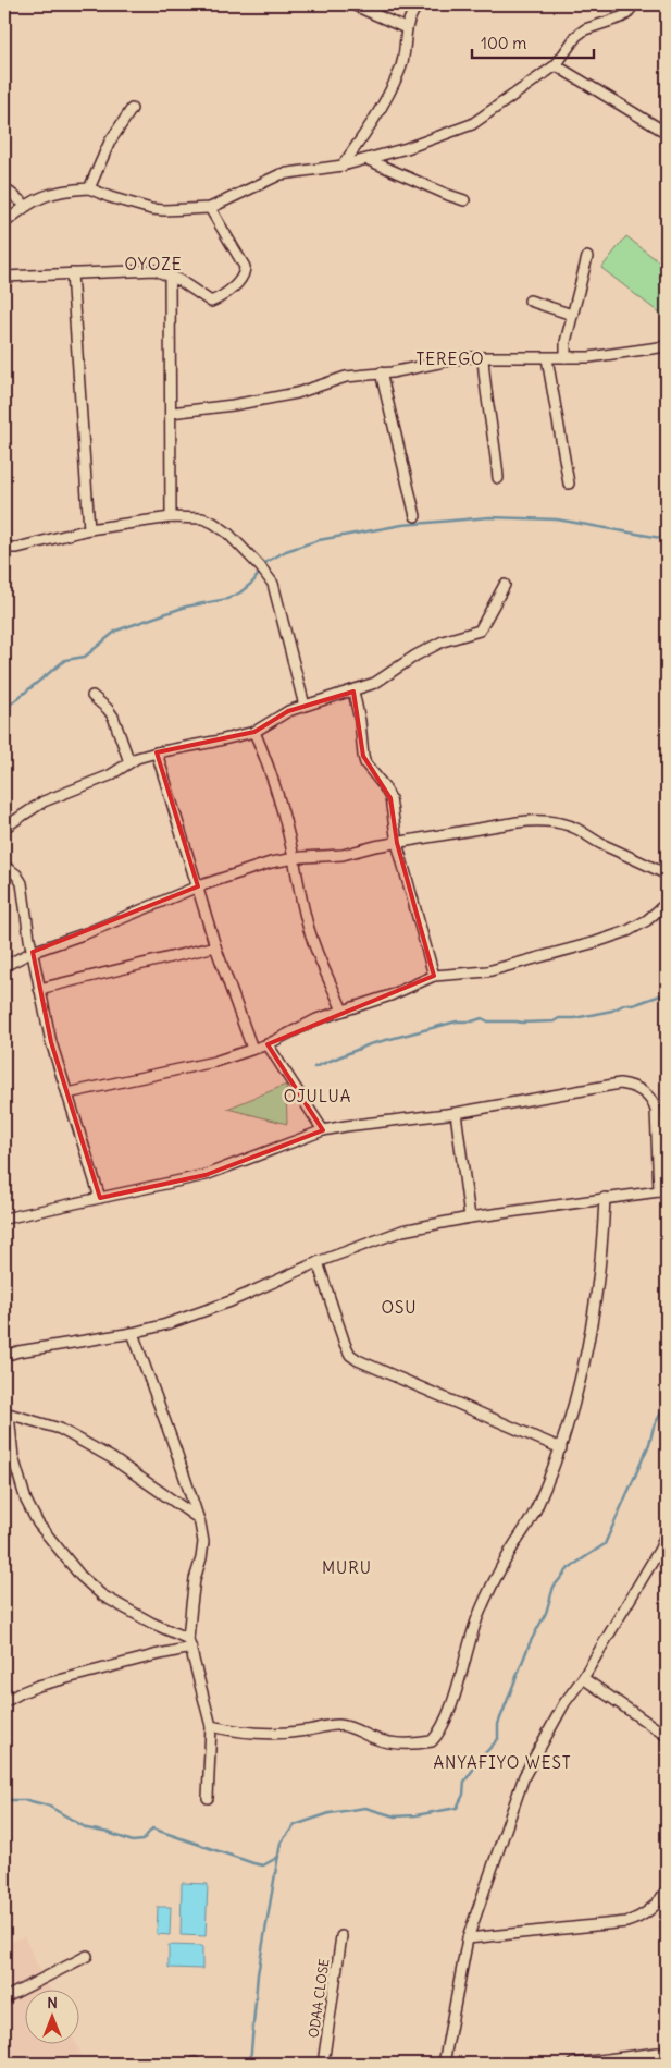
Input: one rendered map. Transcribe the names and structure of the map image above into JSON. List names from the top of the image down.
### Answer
{
  "streets": {
    "street": ["ODAA CLOSE"]
  },
  "districts": [
    "OYOZE",
    "TEREGO",
    "OJULUA",
    "OSU",
    "MURU",
    "ANYAFIYO WEST"
  ],
  "scale_bar": "100 m",
  "north": "top"
}
